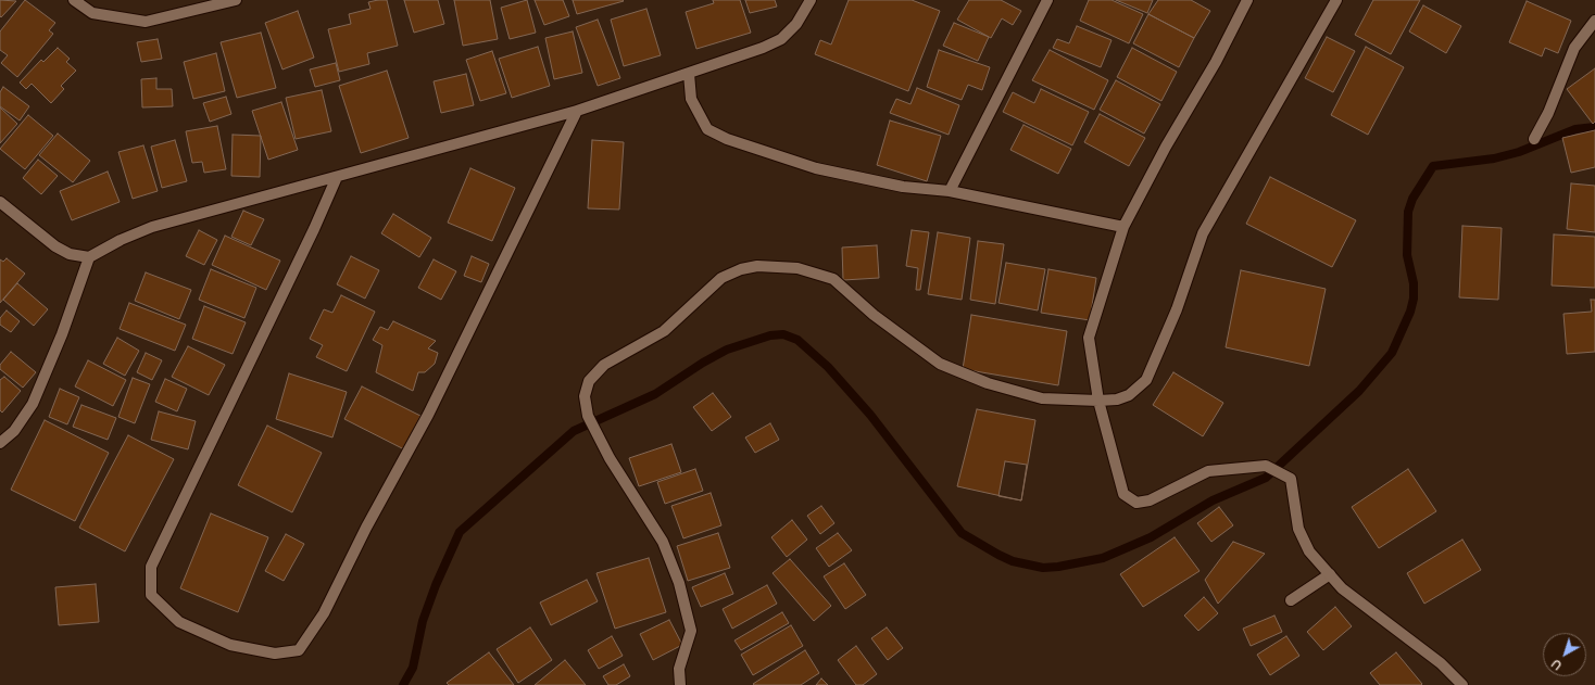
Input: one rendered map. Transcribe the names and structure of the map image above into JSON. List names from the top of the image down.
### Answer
{
  "north": "bottom left"
}
